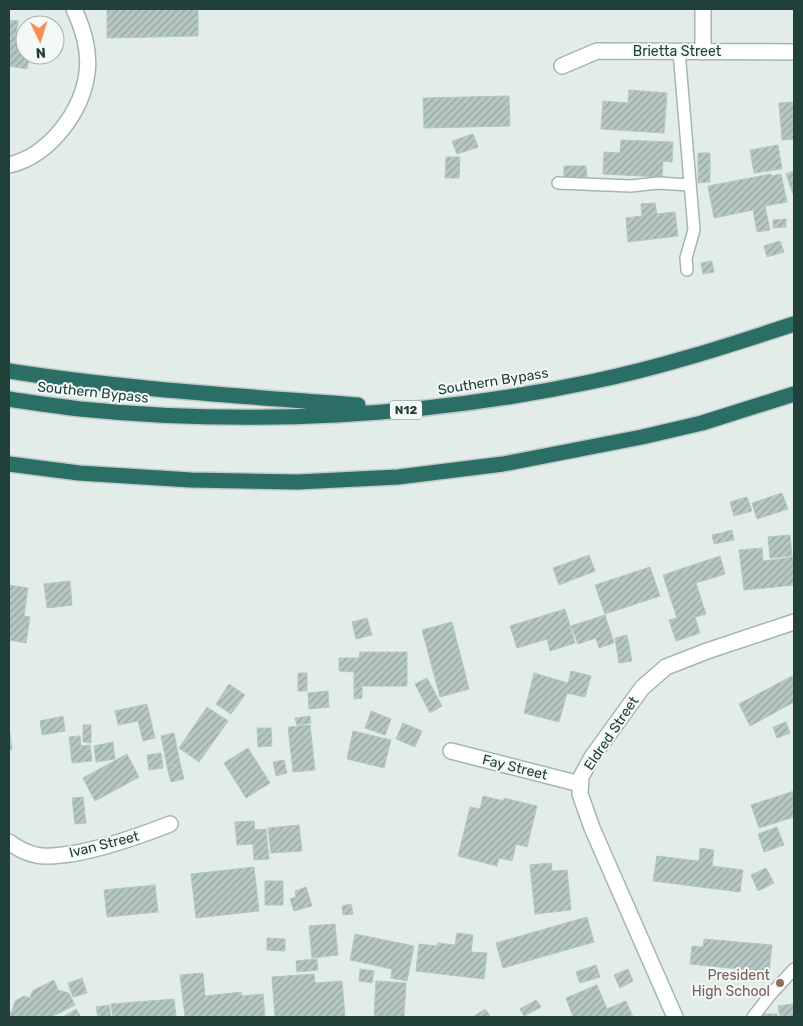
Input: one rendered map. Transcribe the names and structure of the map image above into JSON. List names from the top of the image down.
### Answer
{
  "streets": {
    "highway": ["Southern Bypass", "N12"],
    "street": [
      "Brietta Street",
      "Eldred Street",
      "Fay Street",
      "Ivan Street"
    ]
  },
  "crossings": [
    ["Eldred Street", "Fay Street"]
  ],
  "places": ["President High School"],
  "north": "bottom"
}
